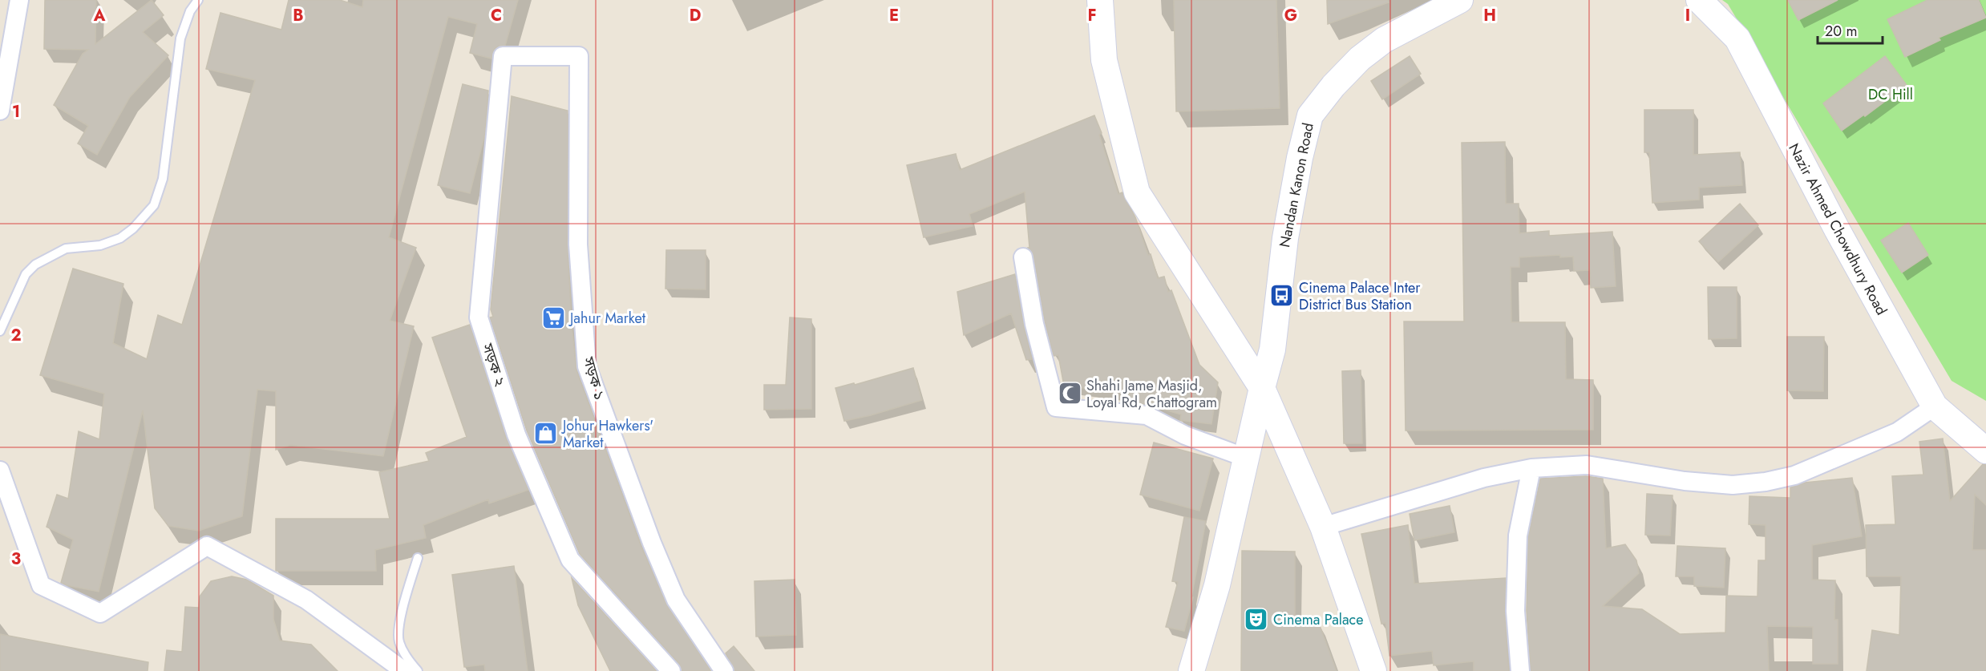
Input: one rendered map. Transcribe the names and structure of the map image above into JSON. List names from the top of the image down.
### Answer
{
  "streets": {
    "main road": ["Nandan Kanon Road", "Nazir Ahmed Chowdhury Road"],
    "street": ["সড়ক ২", "সড়ক ১"]
  },
  "crossings": [
    ["সড়ক ২", "সড়ক ১"]
  ],
  "parks": ["DC Hill"],
  "places": {
    "bus stop": ["Cinema Palace Inter District Bus Station"],
    "supermarket": ["Jahur Market"],
    "mosque": ["Shahi Jame Masjid, Loyal Rd, Chattogram"],
    "shop": ["Johur Hawkers' Market"],
    "theatre": ["Cinema Palace"]
  },
  "scale_bar": "20 m",
  "grid": {
    "columns": [
      "A",
      "B",
      "C",
      "D",
      "E",
      "F",
      "G",
      "H",
      "I"
    ],
    "rows": ["1", "2", "3"]
  }
}
